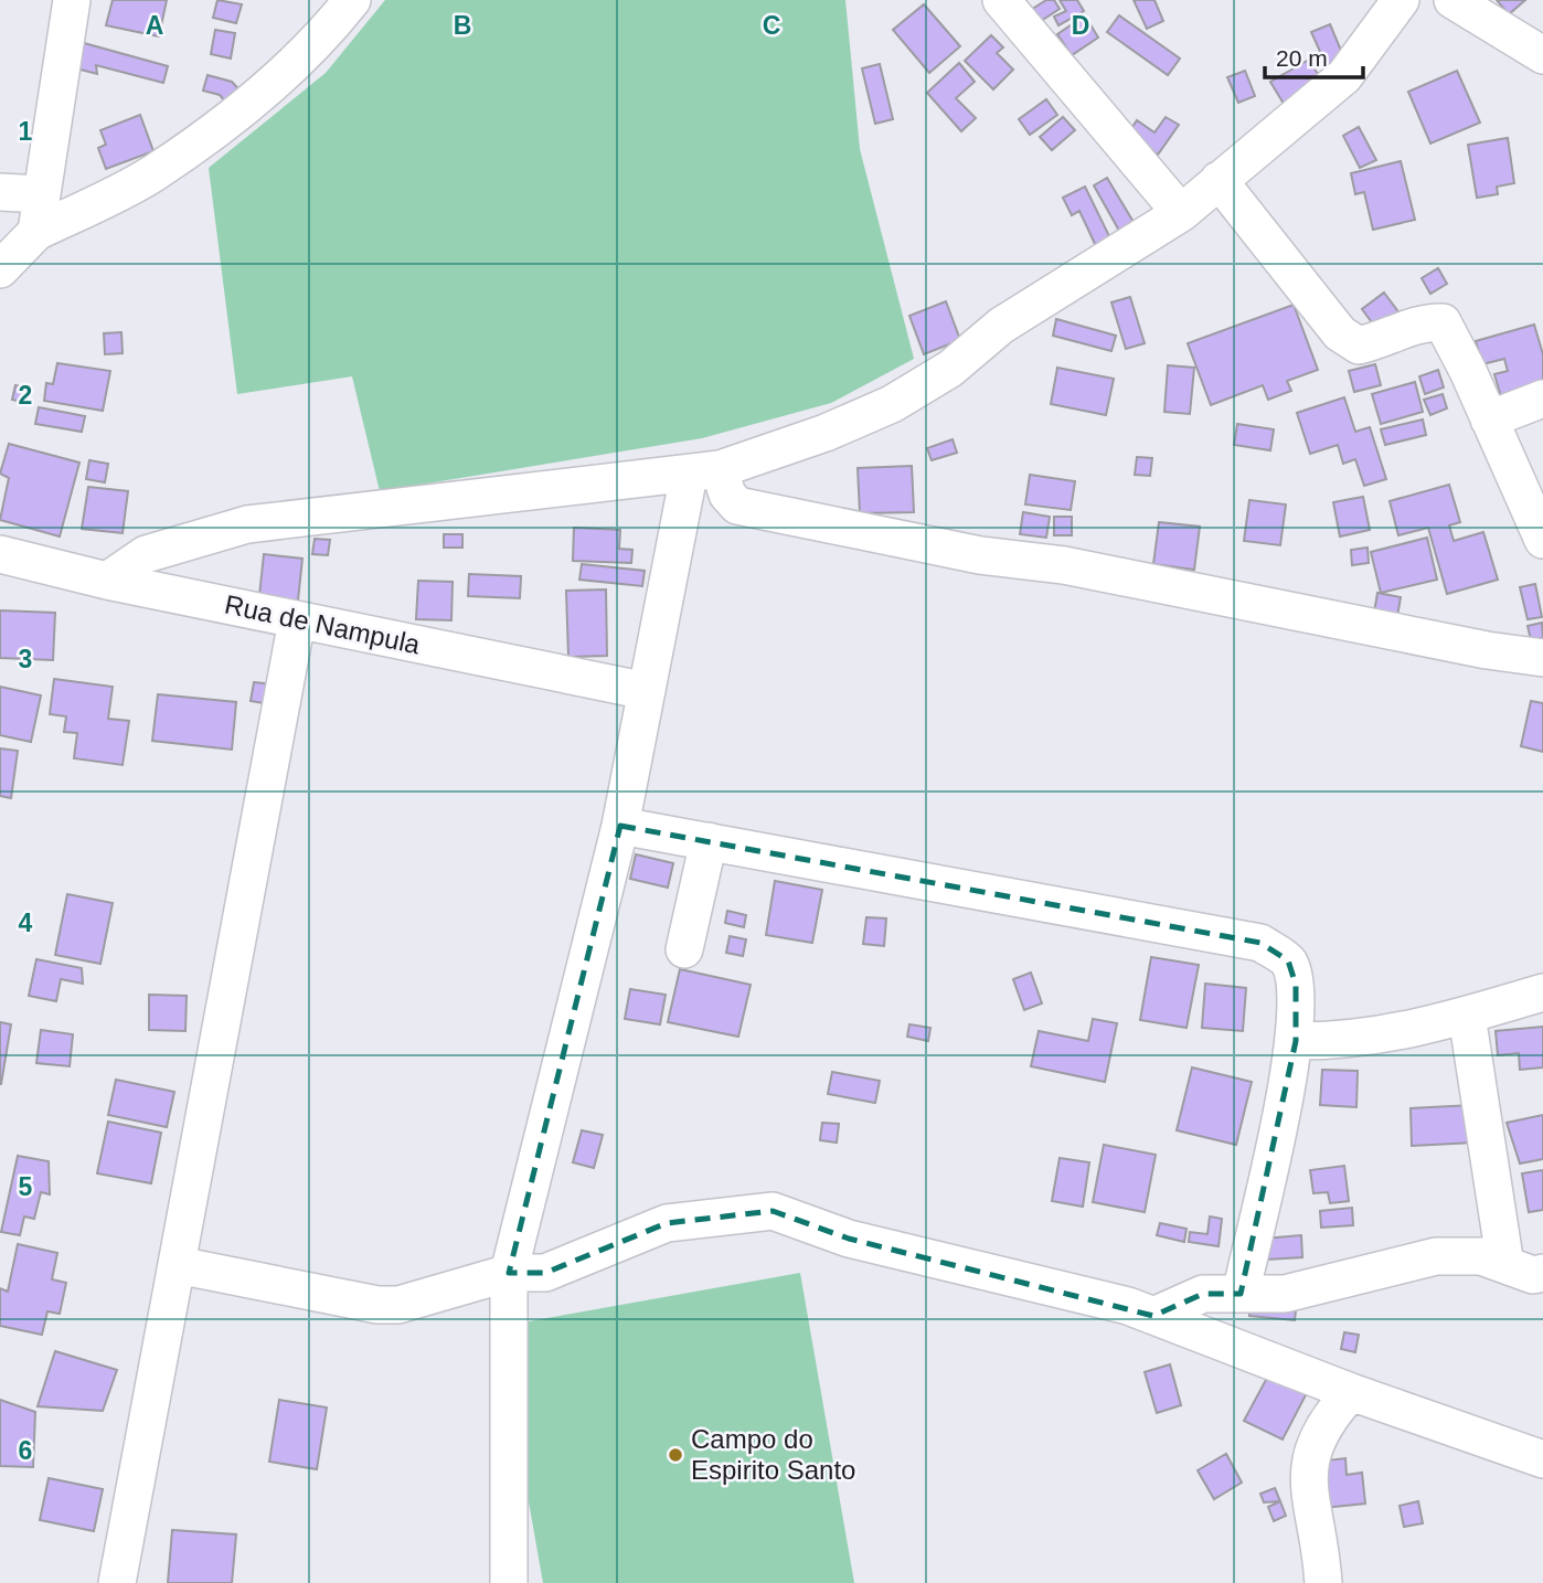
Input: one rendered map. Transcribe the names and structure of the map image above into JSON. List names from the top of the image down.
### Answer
{
  "streets": {
    "street": ["Rua de Nampula"]
  },
  "places": ["Campo do Espirito Santo"],
  "scale_bar": "20 m",
  "grid": {
    "columns": [
      "A",
      "B",
      "C",
      "D"
    ],
    "rows": [
      "1",
      "2",
      "3",
      "4",
      "5",
      "6"
    ]
  }
}
